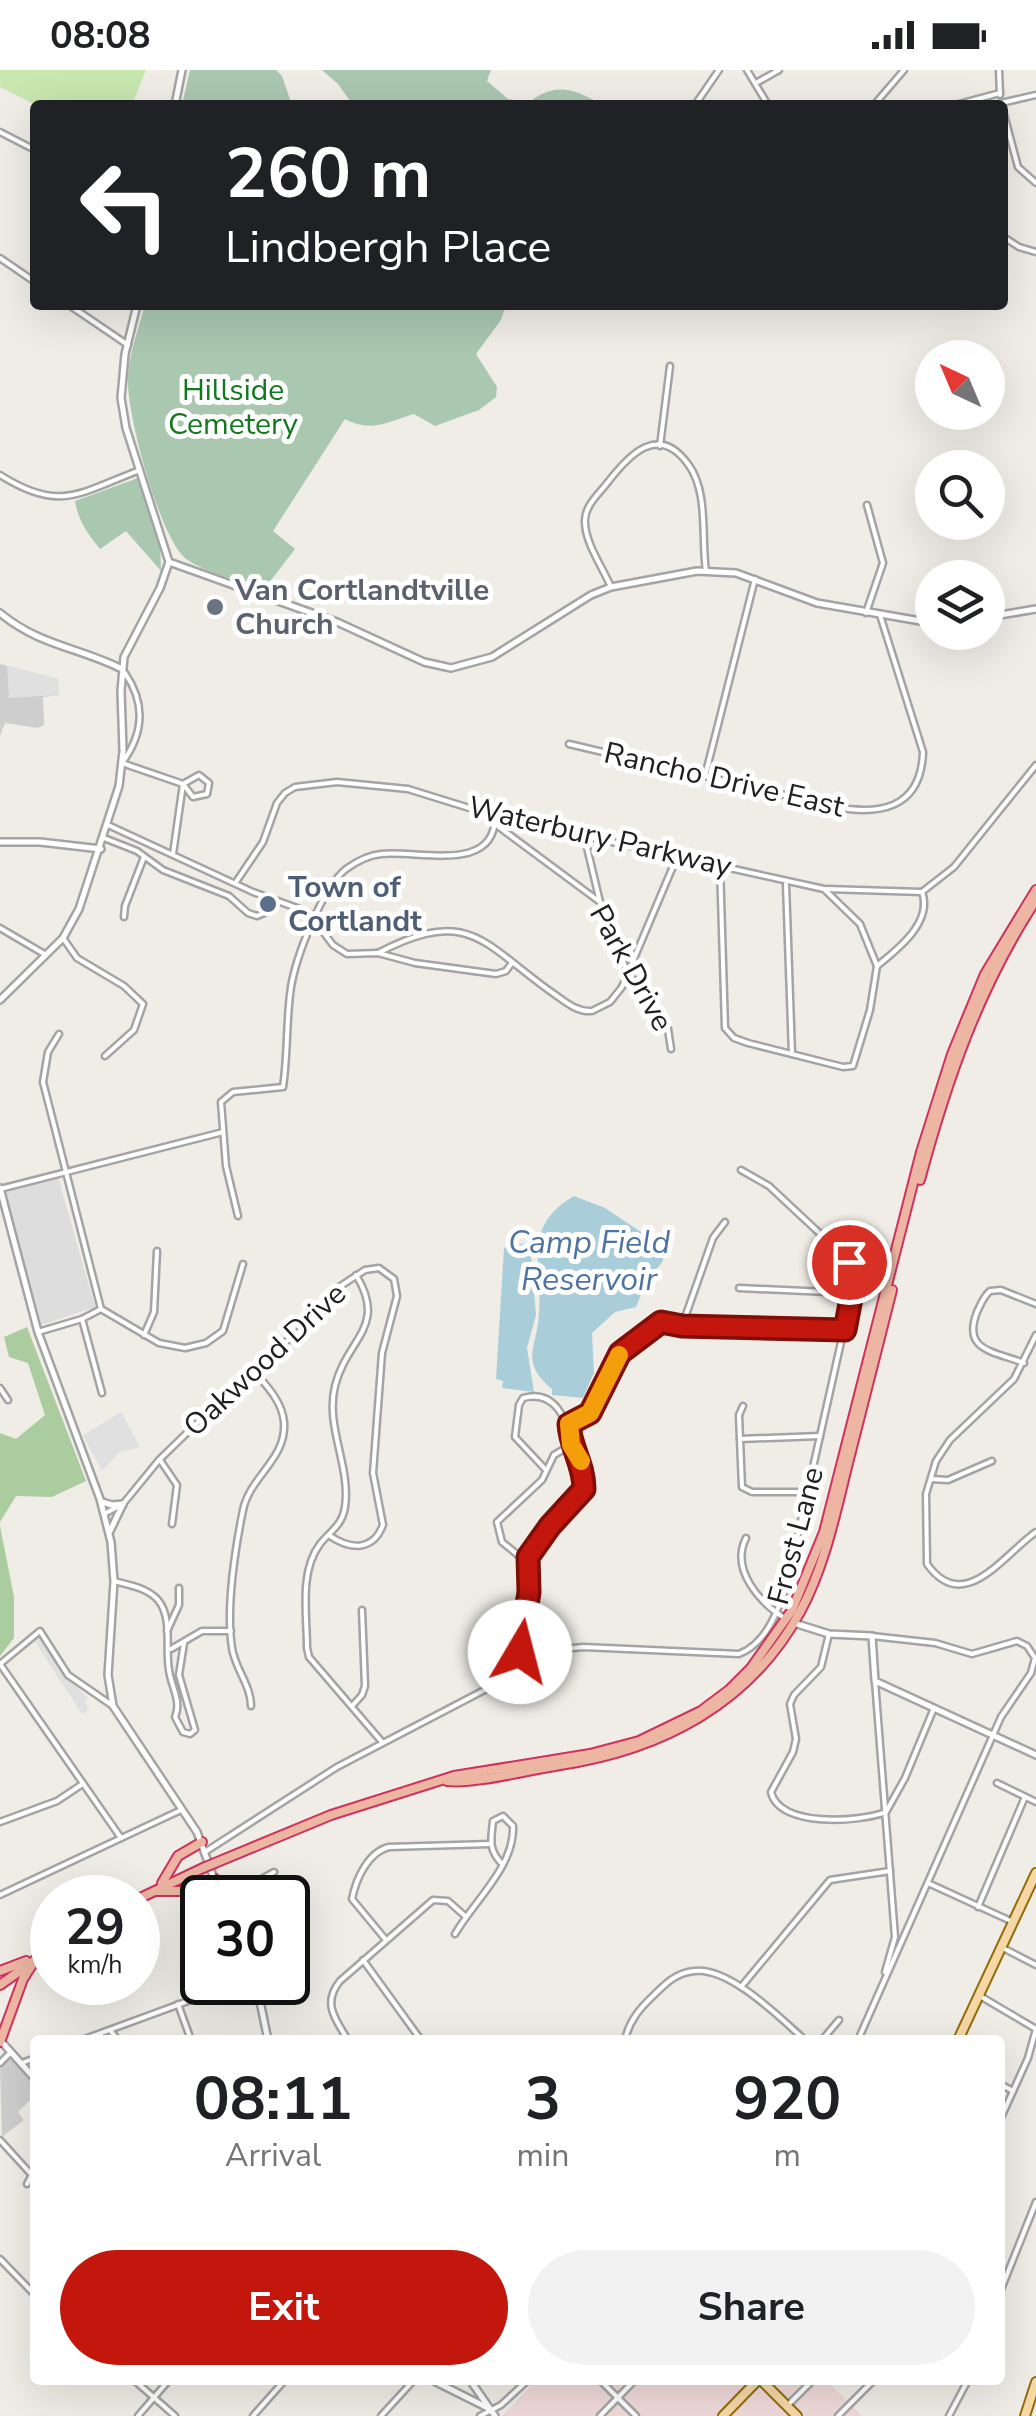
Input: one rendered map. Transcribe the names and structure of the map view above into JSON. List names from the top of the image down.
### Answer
{
  "streets": {
    "street": [
      "Rancho Drive East",
      "Waterbury Parkway",
      "Park Drive",
      "Oakwood Drive",
      "Frost Lane"
    ]
  },
  "crossings": [
    ["Oakwood Drive", "Frost Lane"]
  ],
  "water": ["Camp Field Reservoir"],
  "parks": ["Hillside Cemetery"],
  "places": ["Van Cortlandtville Church", "Town of Cortlandt"],
  "north": "top left",
  "page": {
    "status": "08:08",
    "turn": ["260 m", "Lindbergh Place"],
    "speed": "29 km/h",
    "limit": "30",
    "eta": [
      "08:11",
      "Arrival",
      "3",
      "min",
      "920",
      "m"
    ],
    "buttons": ["Exit", "Share"]
  }
}
